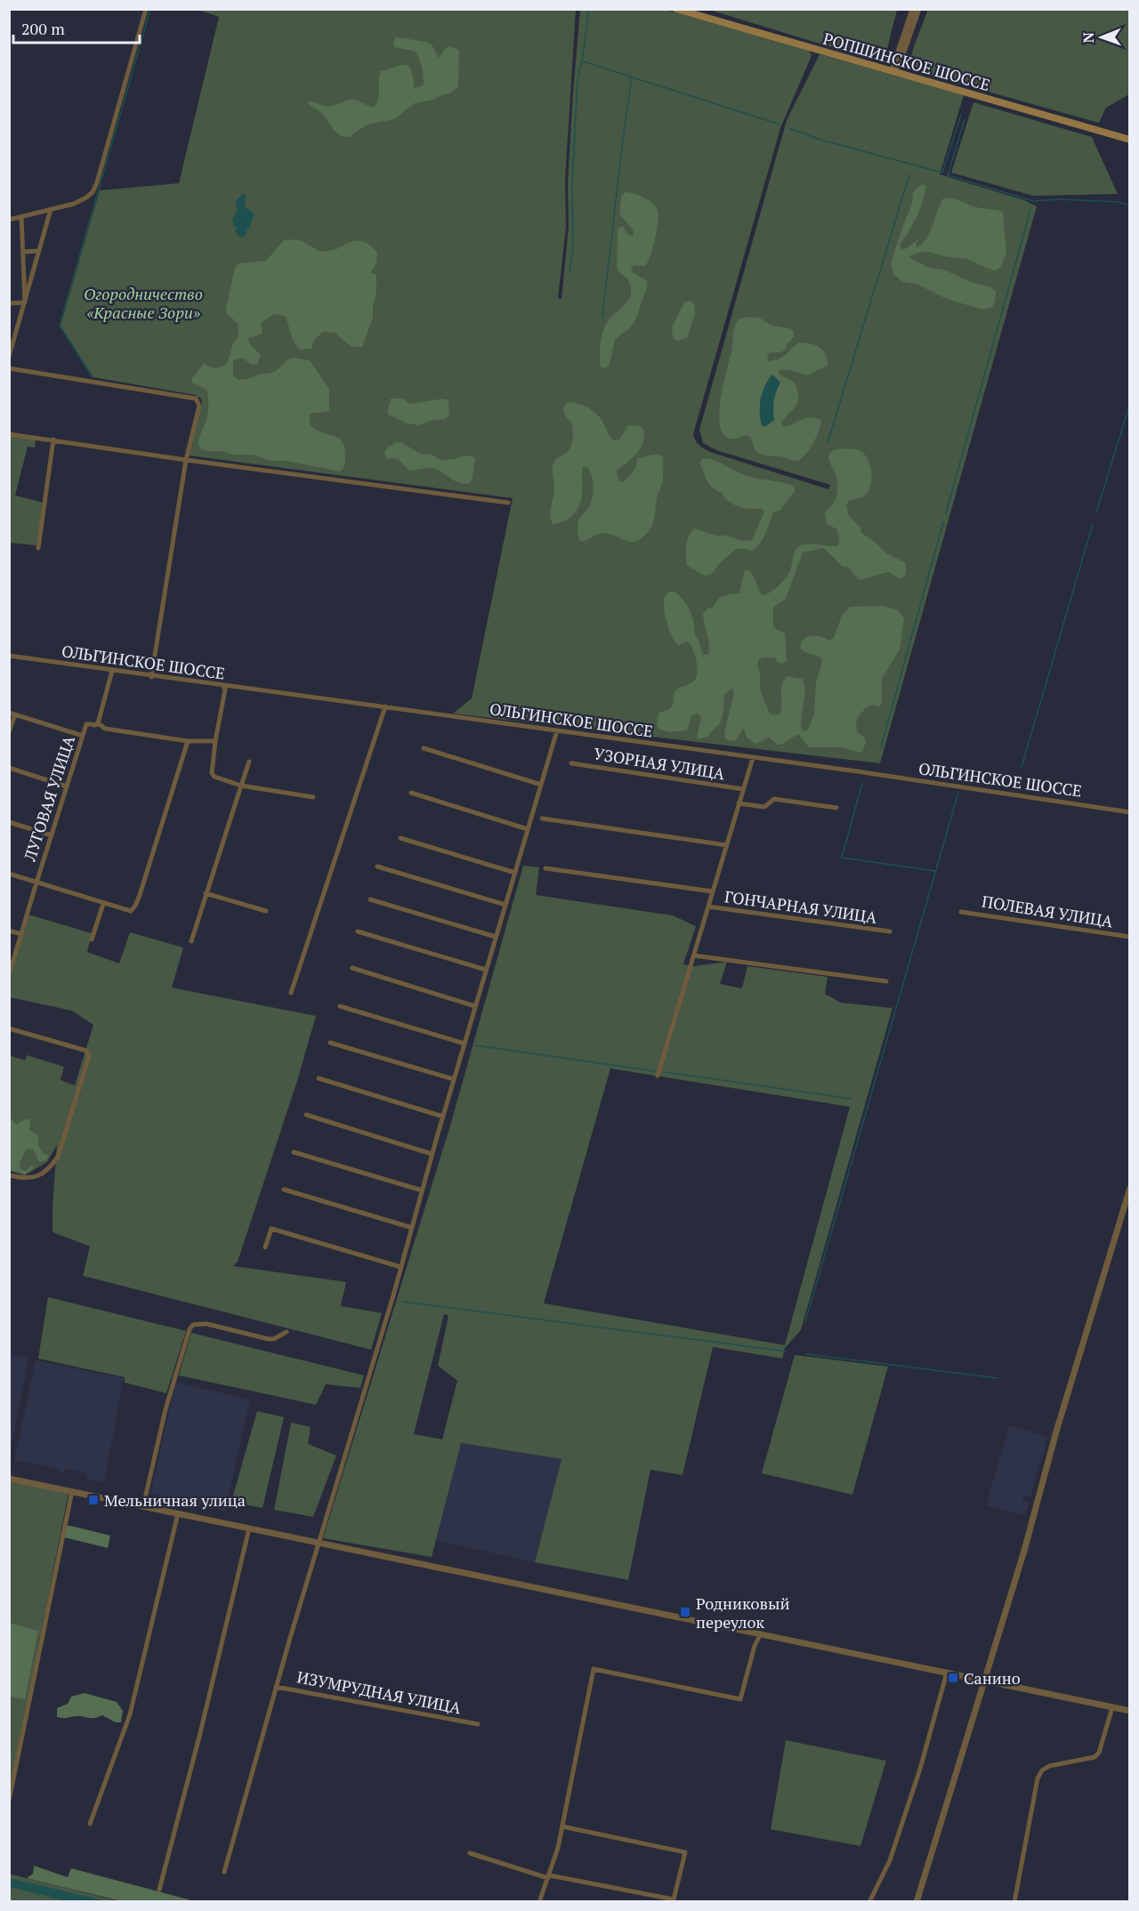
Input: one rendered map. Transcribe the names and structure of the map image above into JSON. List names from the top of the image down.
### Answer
{
  "streets": {
    "main road": ["РОПШИНСКОЕ ШОССЕ"],
    "street": [
      "ОЛЬГИНСКОЕ ШОССЕ",
      "УЗОРНАЯ УЛИЦА",
      "ЛУГОВАЯ УЛИЦА",
      "ГОНЧАРНАЯ УЛИЦА",
      "ПОЛЕВАЯ УЛИЦА",
      "ИЗУМРУДНАЯ УЛИЦА"
    ]
  },
  "crossings": [
    ["ОЛЬГИНСКОЕ ШОССЕ", "ЛУГОВАЯ УЛИЦА"]
  ],
  "parks": ["Огородничество «Красные Зори»"],
  "places": {
    "transit": ["Мельничная улица", "Родниковый переулок", "Санино"]
  },
  "scale_bar": "200 m",
  "north": "left"
}
